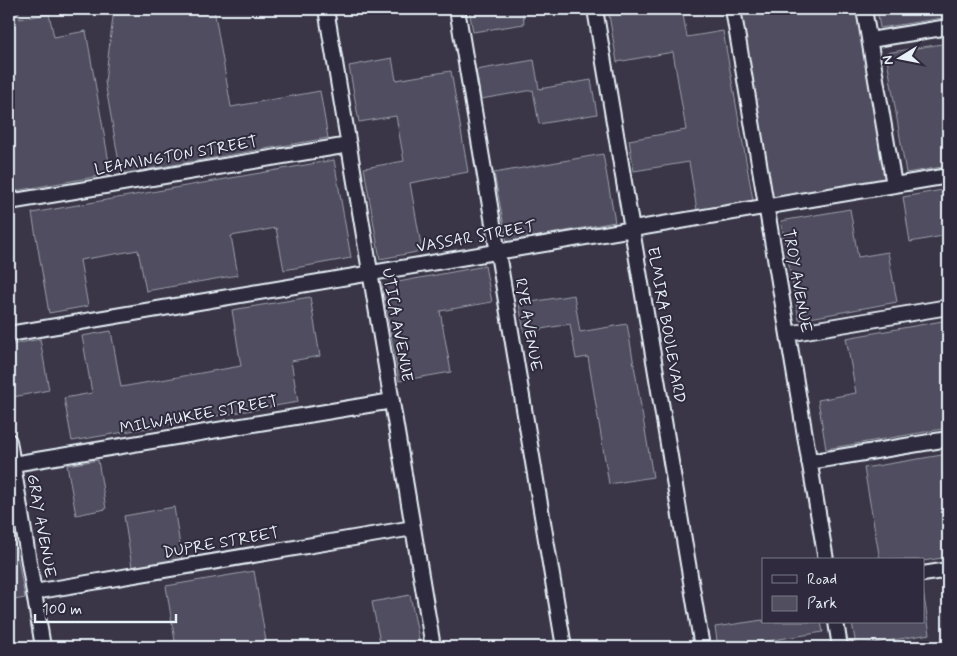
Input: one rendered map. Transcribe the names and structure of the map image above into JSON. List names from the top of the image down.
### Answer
{
  "streets": {
    "street": [
      "LEAMINGTON STREET",
      "VASSAR STREET",
      "TROY AVENUE",
      "UTICA AVENUE",
      "RYE AVENUE",
      "ELMIRA BOULEVARD",
      "MILWAUKEE STREET",
      "GRAY AVENUE",
      "DUPRE STREET"
    ]
  },
  "crossings": [
    ["LEAMINGTON STREET", "UTICA AVENUE"],
    ["VASSAR STREET", "TROY AVENUE"],
    ["VASSAR STREET", "UTICA AVENUE"],
    ["VASSAR STREET", "RYE AVENUE"],
    ["VASSAR STREET", "ELMIRA BOULEVARD"],
    ["UTICA AVENUE", "MILWAUKEE STREET"],
    ["UTICA AVENUE", "DUPRE STREET"],
    ["MILWAUKEE STREET", "GRAY AVENUE"],
    ["GRAY AVENUE", "DUPRE STREET"]
  ],
  "legend": ["Road", "Park"],
  "scale_bar": "100 m",
  "north": "left"
}
